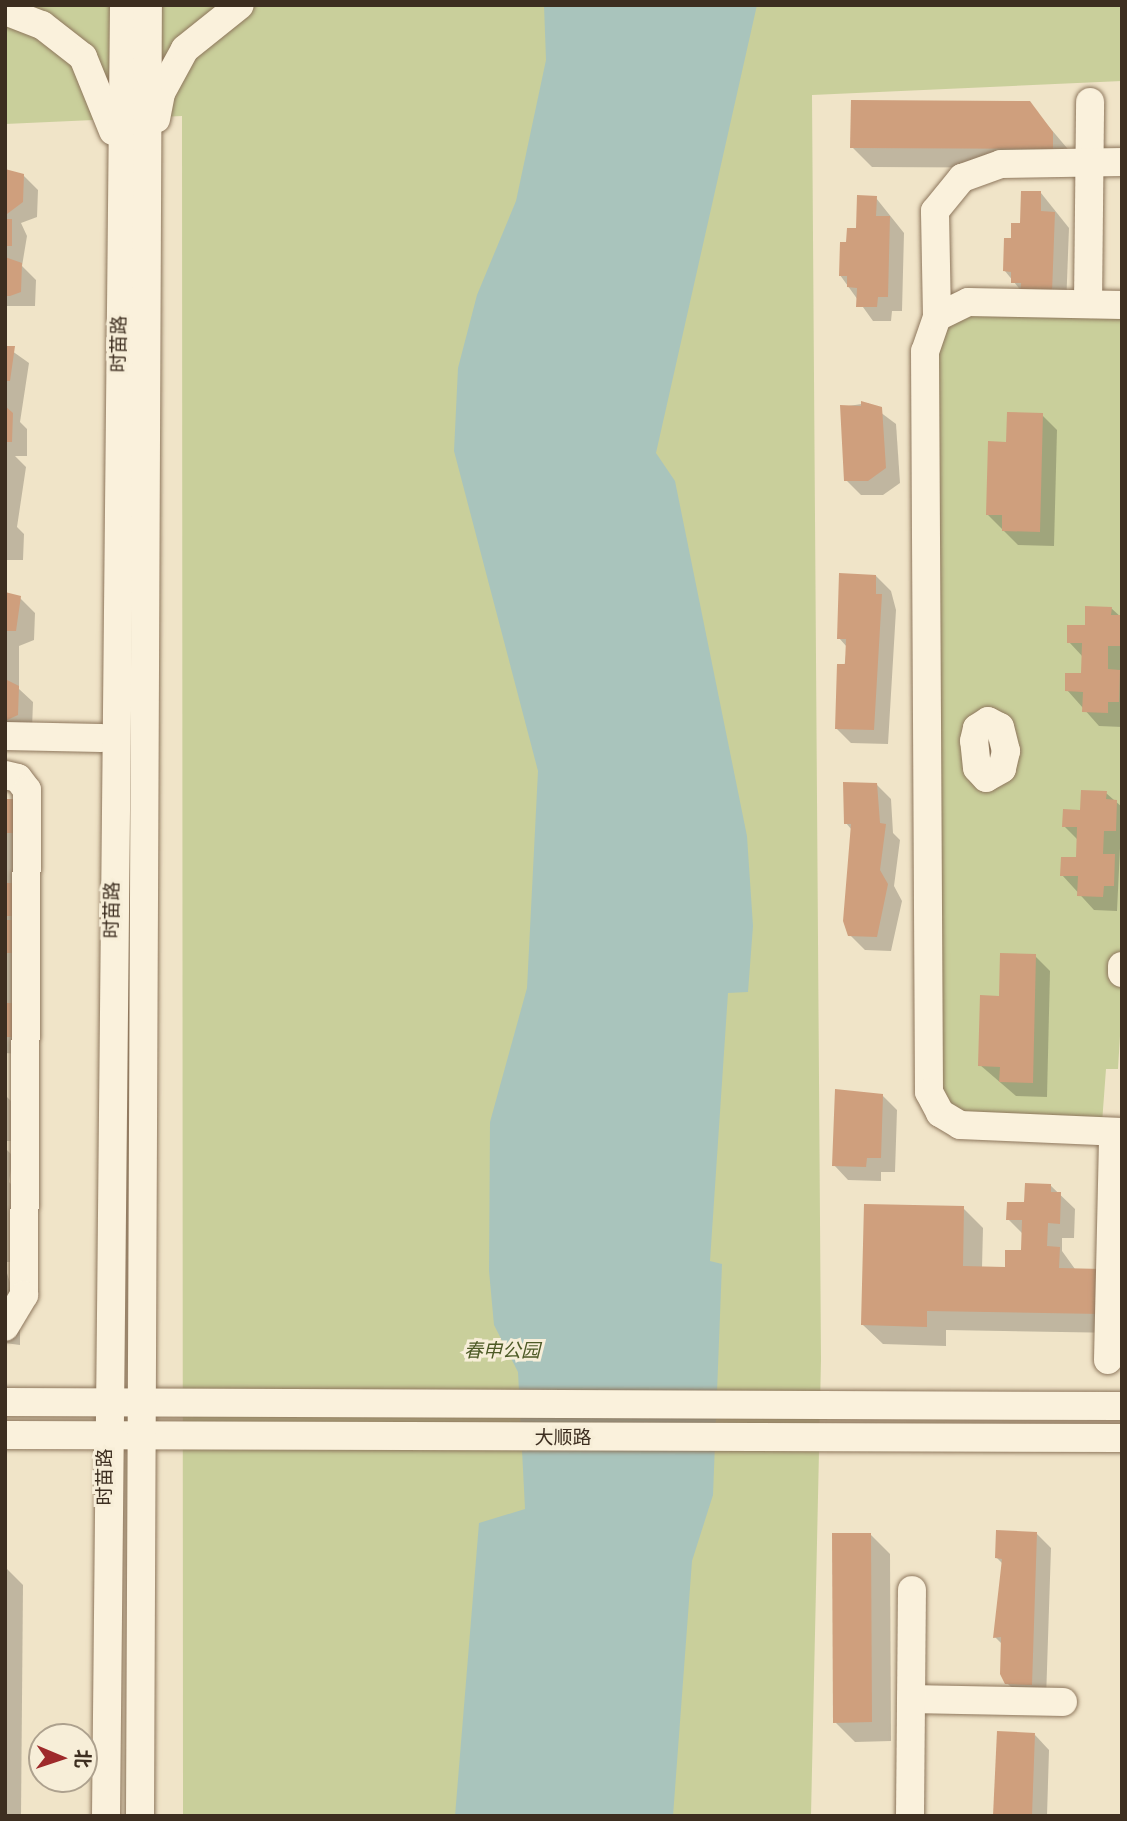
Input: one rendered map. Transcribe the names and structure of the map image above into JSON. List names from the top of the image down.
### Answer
{
  "streets": {
    "street": ["时苗路", "大顺路"]
  },
  "crossings": [
    ["时苗路", "大顺路"]
  ],
  "parks": ["春申公园"],
  "north": "right"
}
